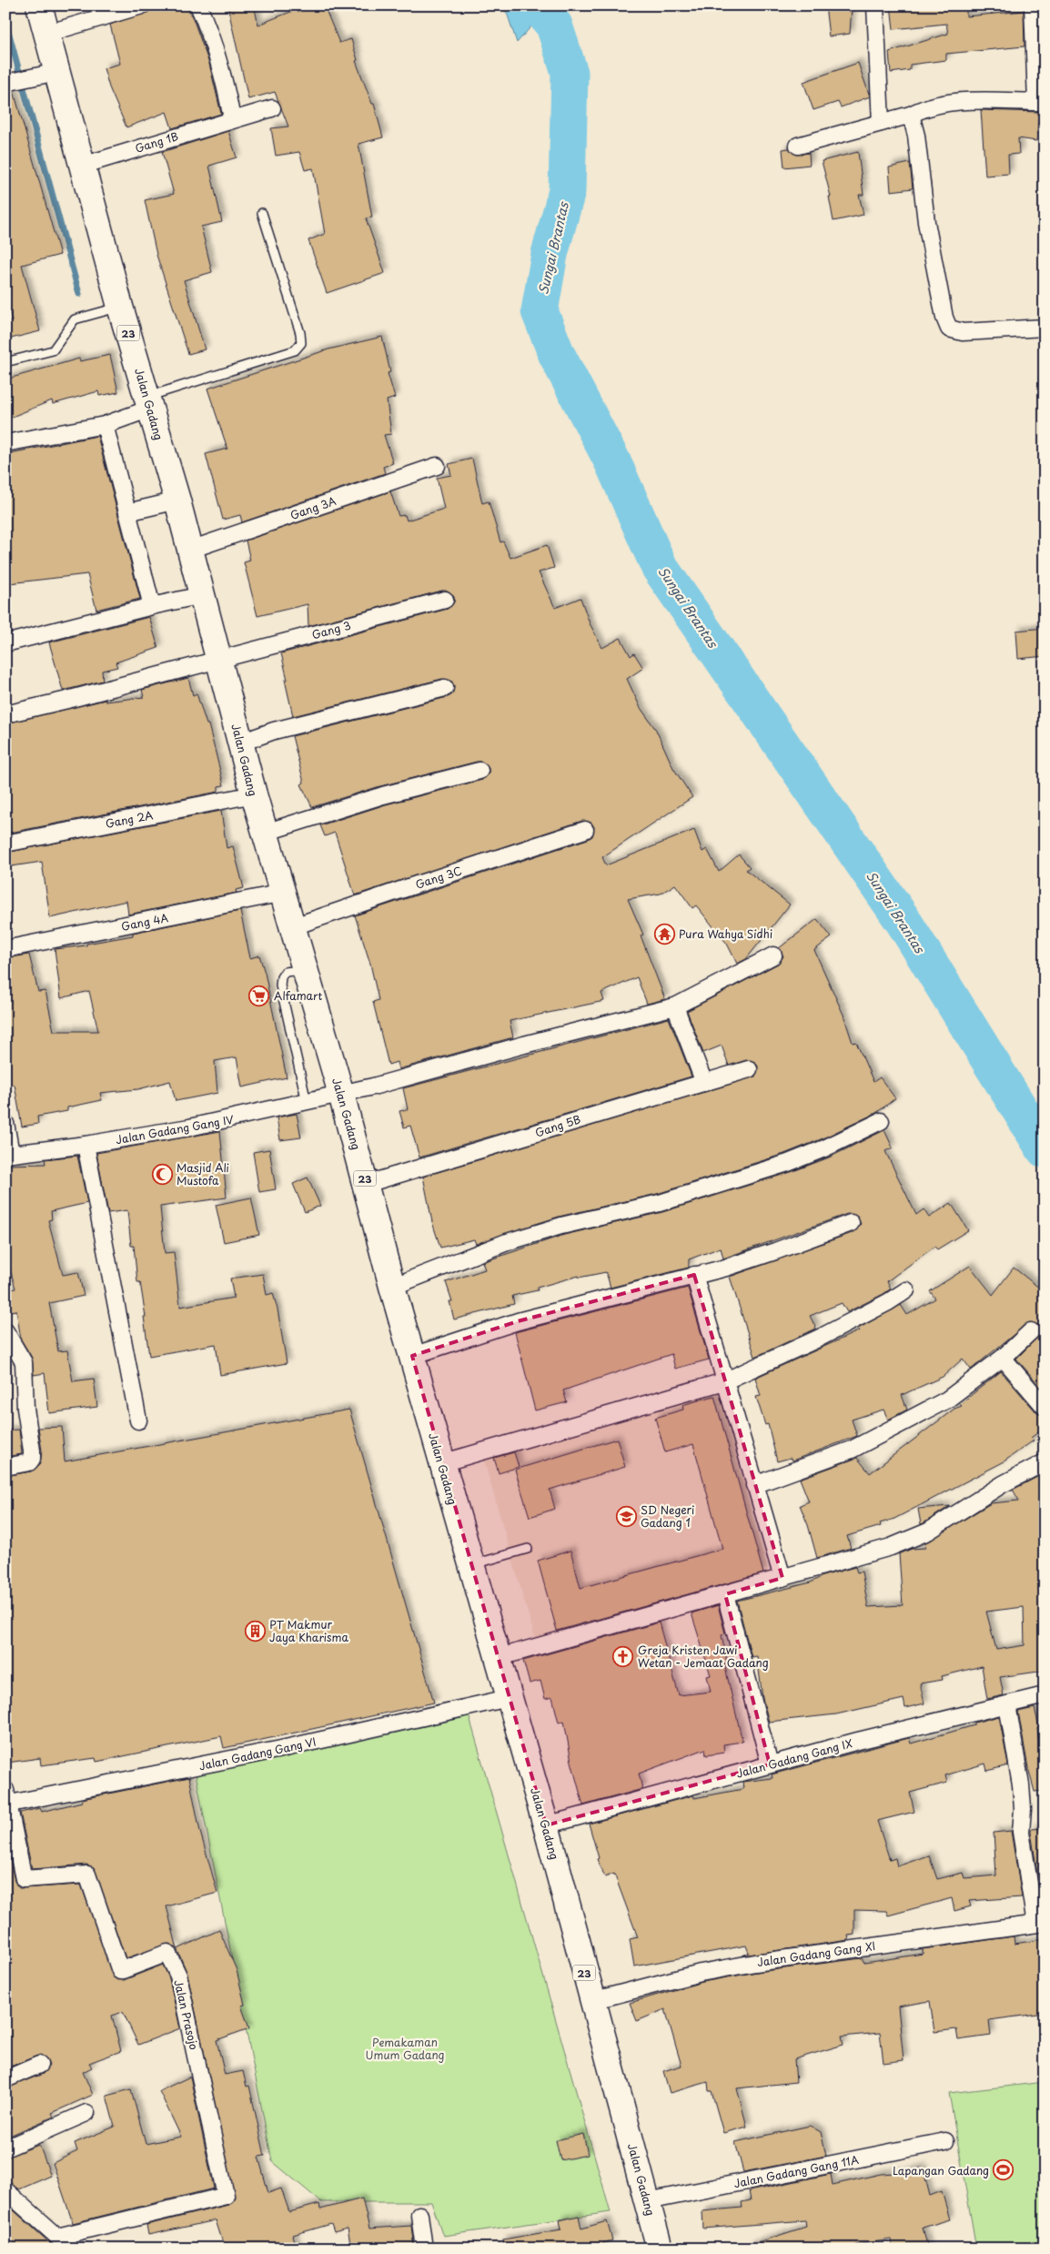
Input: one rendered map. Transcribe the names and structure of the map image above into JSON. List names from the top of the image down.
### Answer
{
  "streets": {
    "highway": ["23", "Jalan Gadang"],
    "street": [
      "Gang 1B",
      "Gang 3A",
      "Gang 3",
      "Gang 2A",
      "Gang 3C",
      "Gang 4A",
      "Gang 5B",
      "Jalan Gadang Gang IV",
      "Jalan Gadang Gang VI",
      "Jalan Gadang Gang IX",
      "Jalan Gadang Gang XI",
      "Jalan Prasojo",
      "Jalan Gadang Gang 11A"
    ]
  },
  "crossings": [
    ["Gang 1B", "Jalan Gadang"],
    ["Jalan Gadang", "Gang 3A"],
    ["Jalan Gadang", "Gang 3"],
    ["Jalan Gadang", "Gang 2A"],
    ["Jalan Gadang", "Gang 3C"],
    ["Jalan Gadang", "Gang 4A"],
    ["Jalan Gadang", "Gang 5B"],
    ["Jalan Gadang", "Jalan Gadang Gang IV"],
    ["Jalan Gadang", "Jalan Gadang Gang VI"],
    ["Jalan Gadang", "Jalan Gadang Gang IX"],
    ["Jalan Gadang", "Jalan Gadang Gang XI"],
    ["Jalan Gadang", "Jalan Gadang Gang 11A"],
    ["Jalan Gadang Gang VI", "Jalan Prasojo"]
  ],
  "water": ["Sungai Brantas"],
  "parks": ["Pemakaman Umum Gadang"],
  "places": {
    "temple": ["Pura Wahya Sidhi"],
    "supermarket": ["Alfamart"],
    "mosque": ["Masjid Ali Mustofa"],
    "school or university": ["SD Negeri Gadang 1"],
    "building": ["PT Makmur Jaya Kharisma"],
    "church": ["Greja Kristen Jawi Wetan - Jemaat Gadang"],
    "sports": ["Lapangan Gadang"]
  }
}
